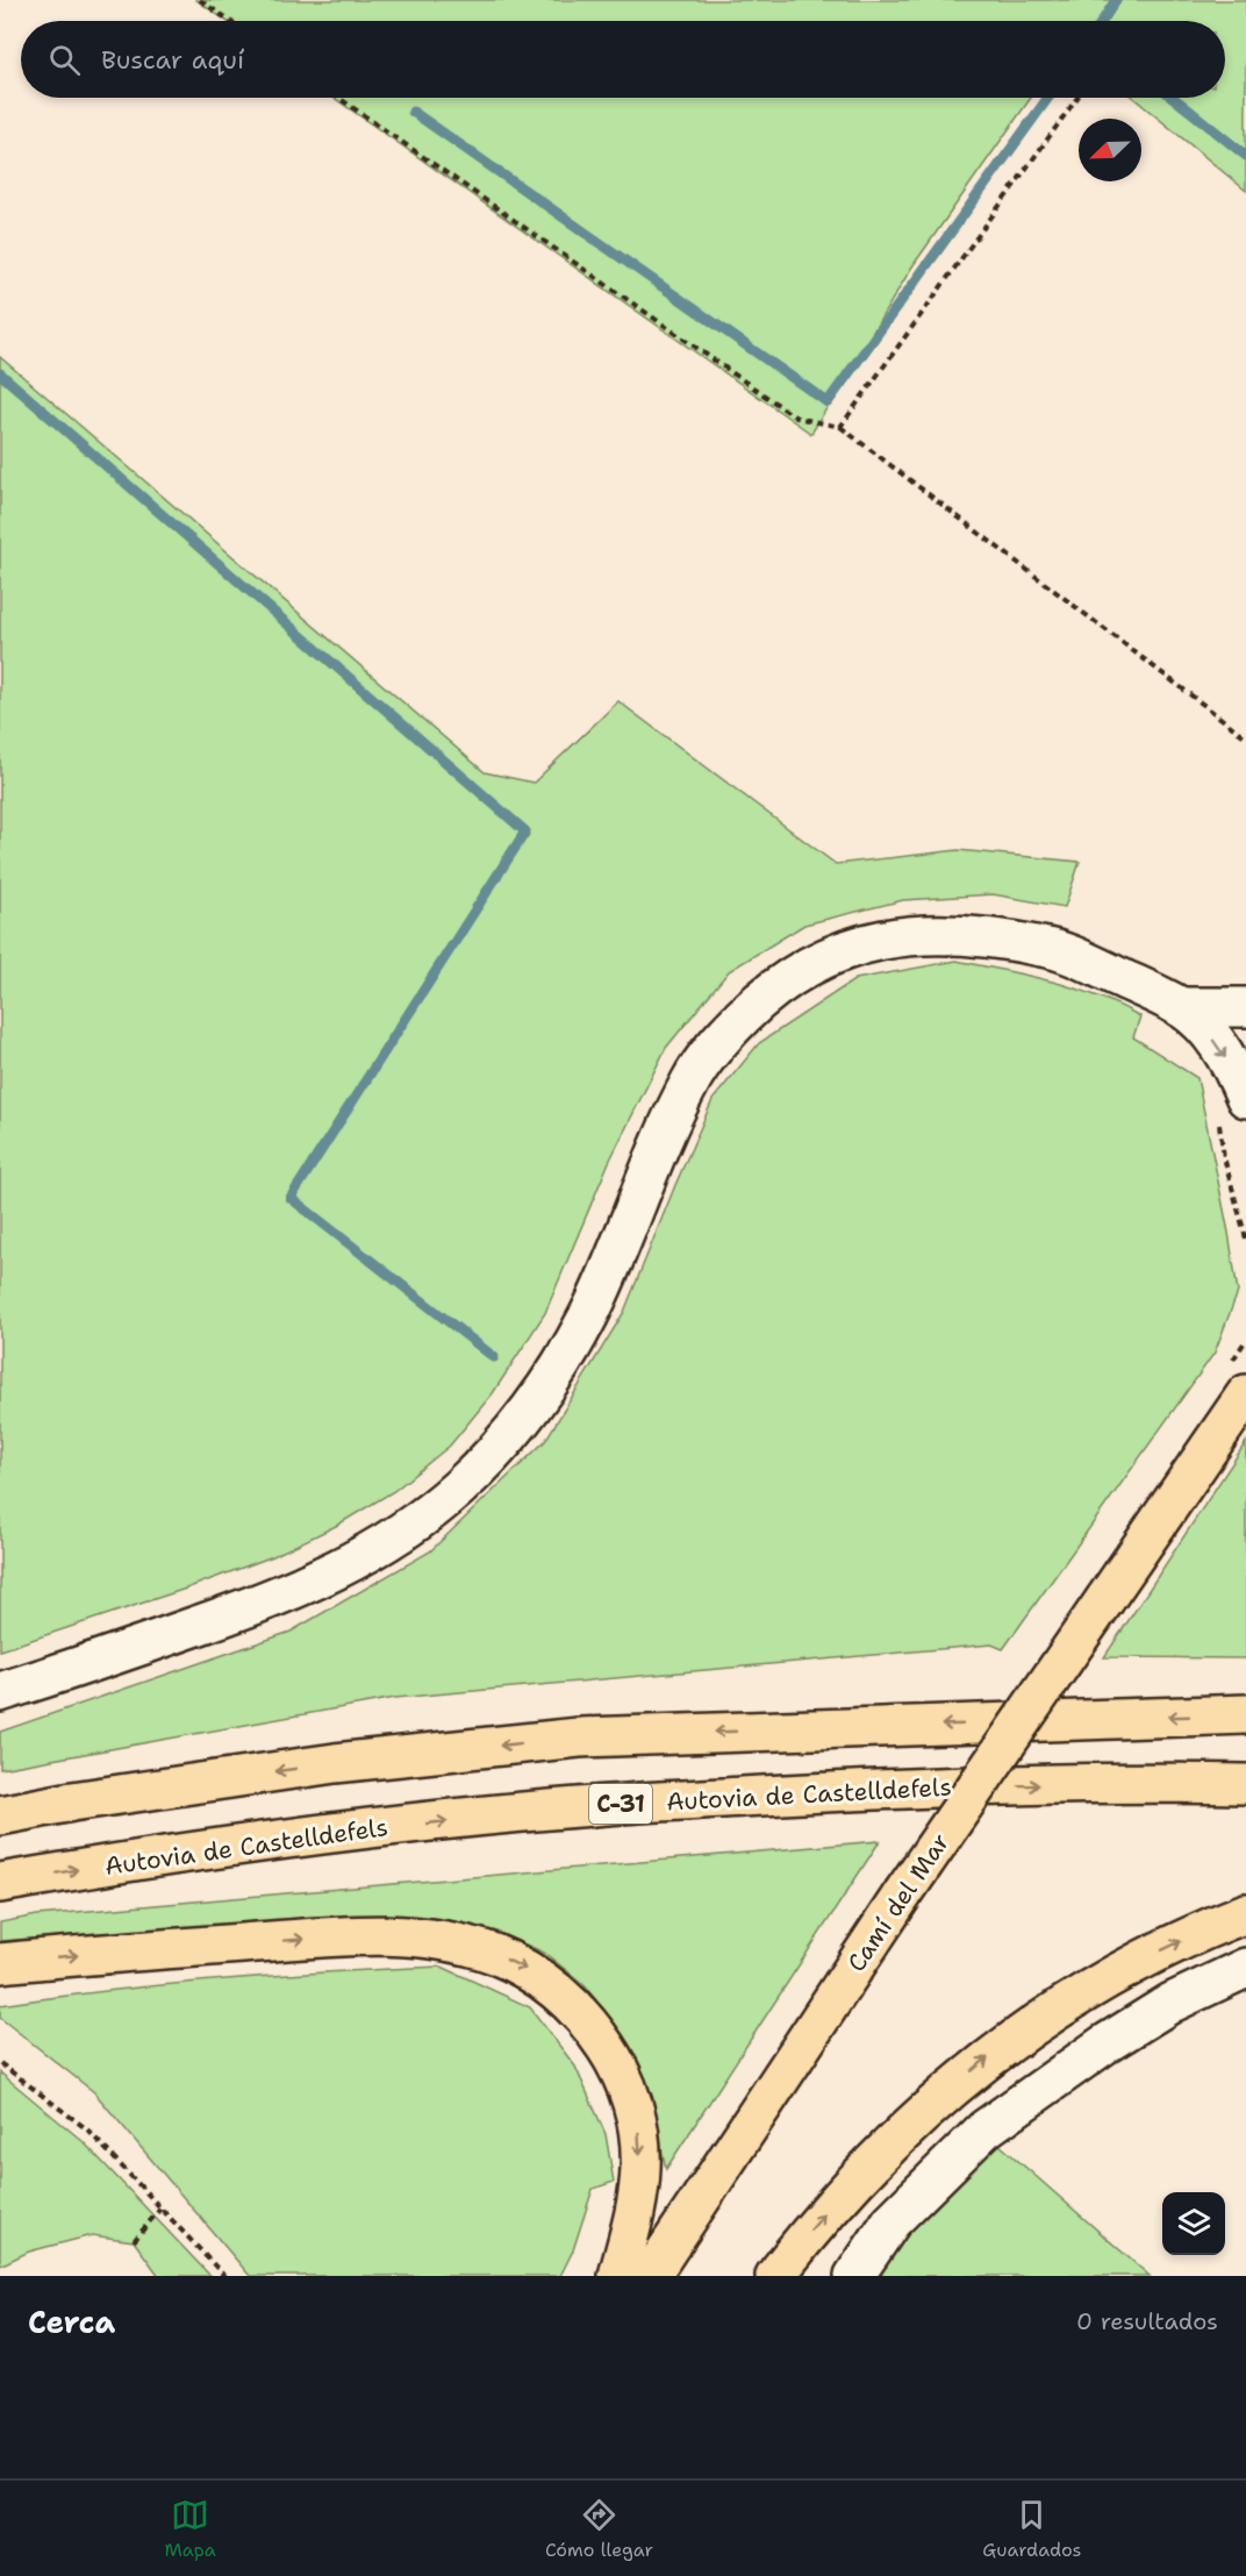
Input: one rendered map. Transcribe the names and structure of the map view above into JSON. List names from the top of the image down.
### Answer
{
  "streets": {
    "main road": ["Autovia de Castelldefels", "C-31", "Camí del Mar"]
  },
  "north": "bottom left",
  "page": {
    "search": "Buscar aquí",
    "heading": ["Cerca", "0 resultados"],
    "nav": ["Mapa", "Cómo llegar", "Guardados"]
  }
}
